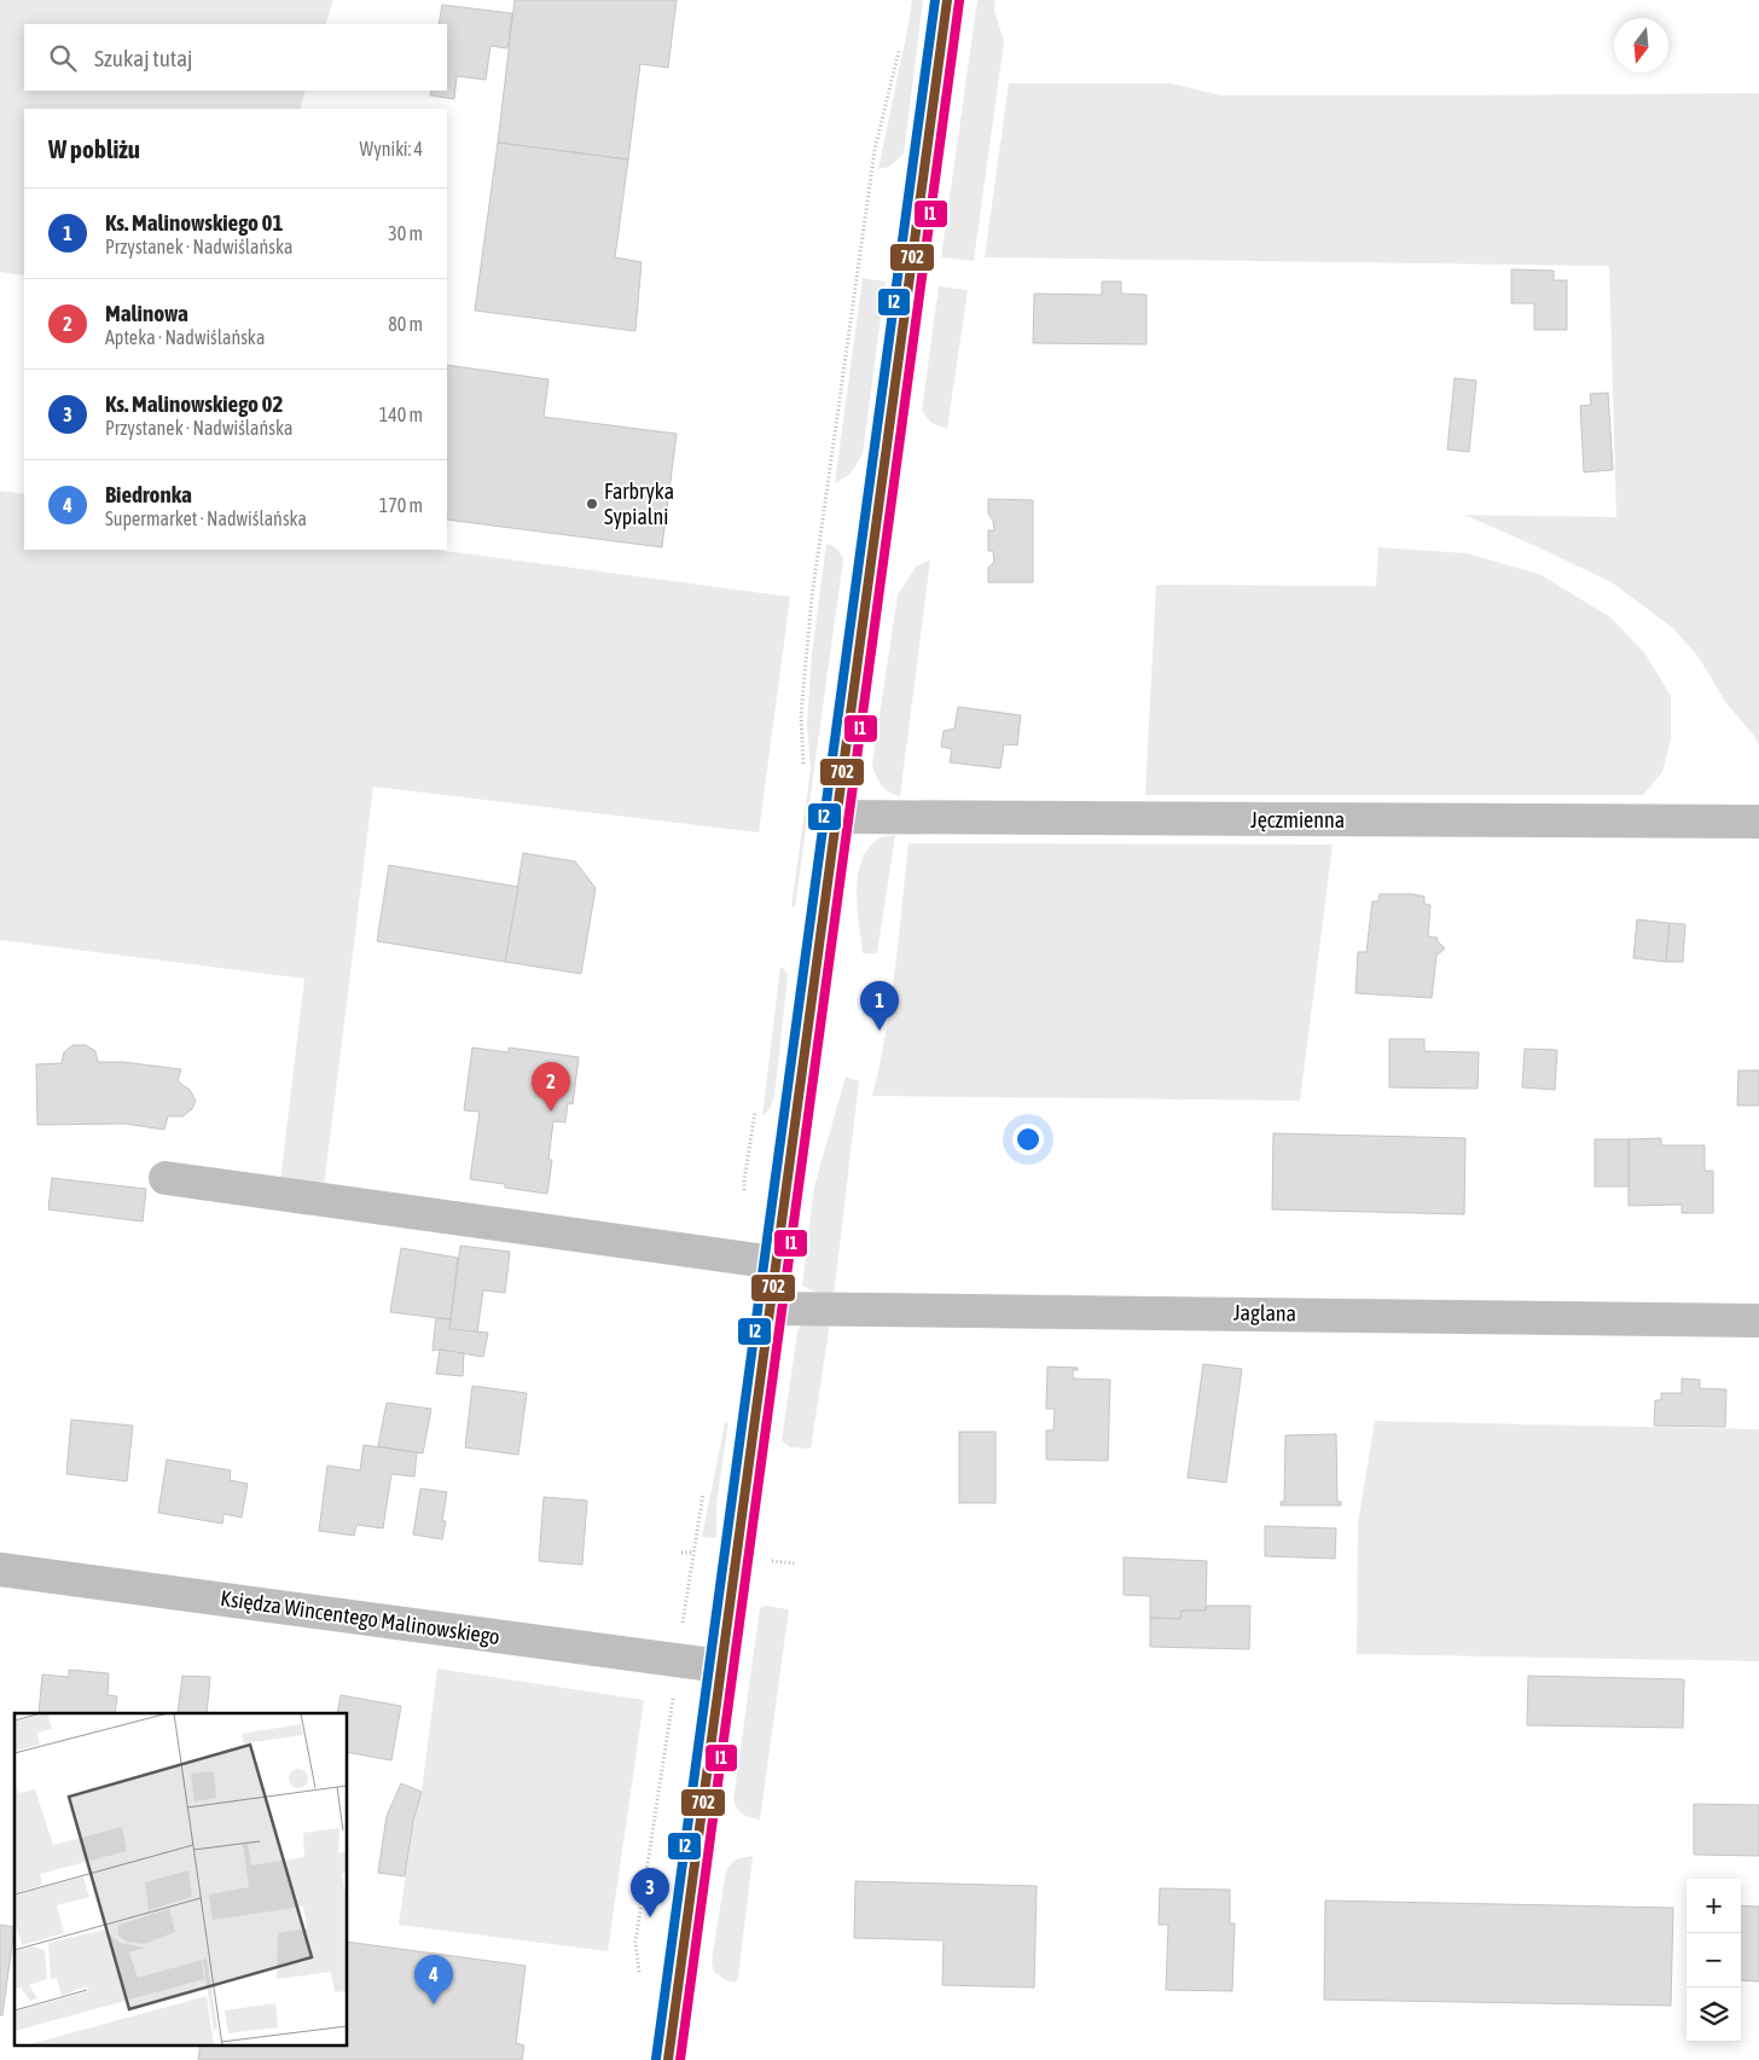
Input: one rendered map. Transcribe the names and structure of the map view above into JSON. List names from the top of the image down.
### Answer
{
  "streets": {
    "street": ["Jęczmienna", "Jaglana", "Księdza Wincentego Malinowskiego"]
  },
  "places": ["Farbryka Sypialni"],
  "lines": ["transit line 702", "transit line I2", "transit line I1"],
  "north": "bottom",
  "page": {
    "search": "Szukaj tutaj",
    "heading": ["W pobliżu", "Wyniki: 4"],
    "list": [
      {
        "mark": "1",
        "name": "Ks. Malinowskiego 01",
        "note": "Przystanek · Nadwiślańska",
        "value": "30 m"
      },
      {
        "mark": "2",
        "name": "Malinowa",
        "note": "Apteka · Nadwiślańska",
        "value": "80 m"
      },
      {
        "mark": "3",
        "name": "Ks. Malinowskiego 02",
        "note": "Przystanek · Nadwiślańska",
        "value": "140 m"
      },
      {
        "mark": "4",
        "name": "Biedronka",
        "note": "Supermarket · Nadwiślańska",
        "value": "170 m"
      }
    ],
    "pins": [
      "1",
      "2",
      "3",
      "4"
    ],
    "map_buttons": ["+", "−"]
  }
}
